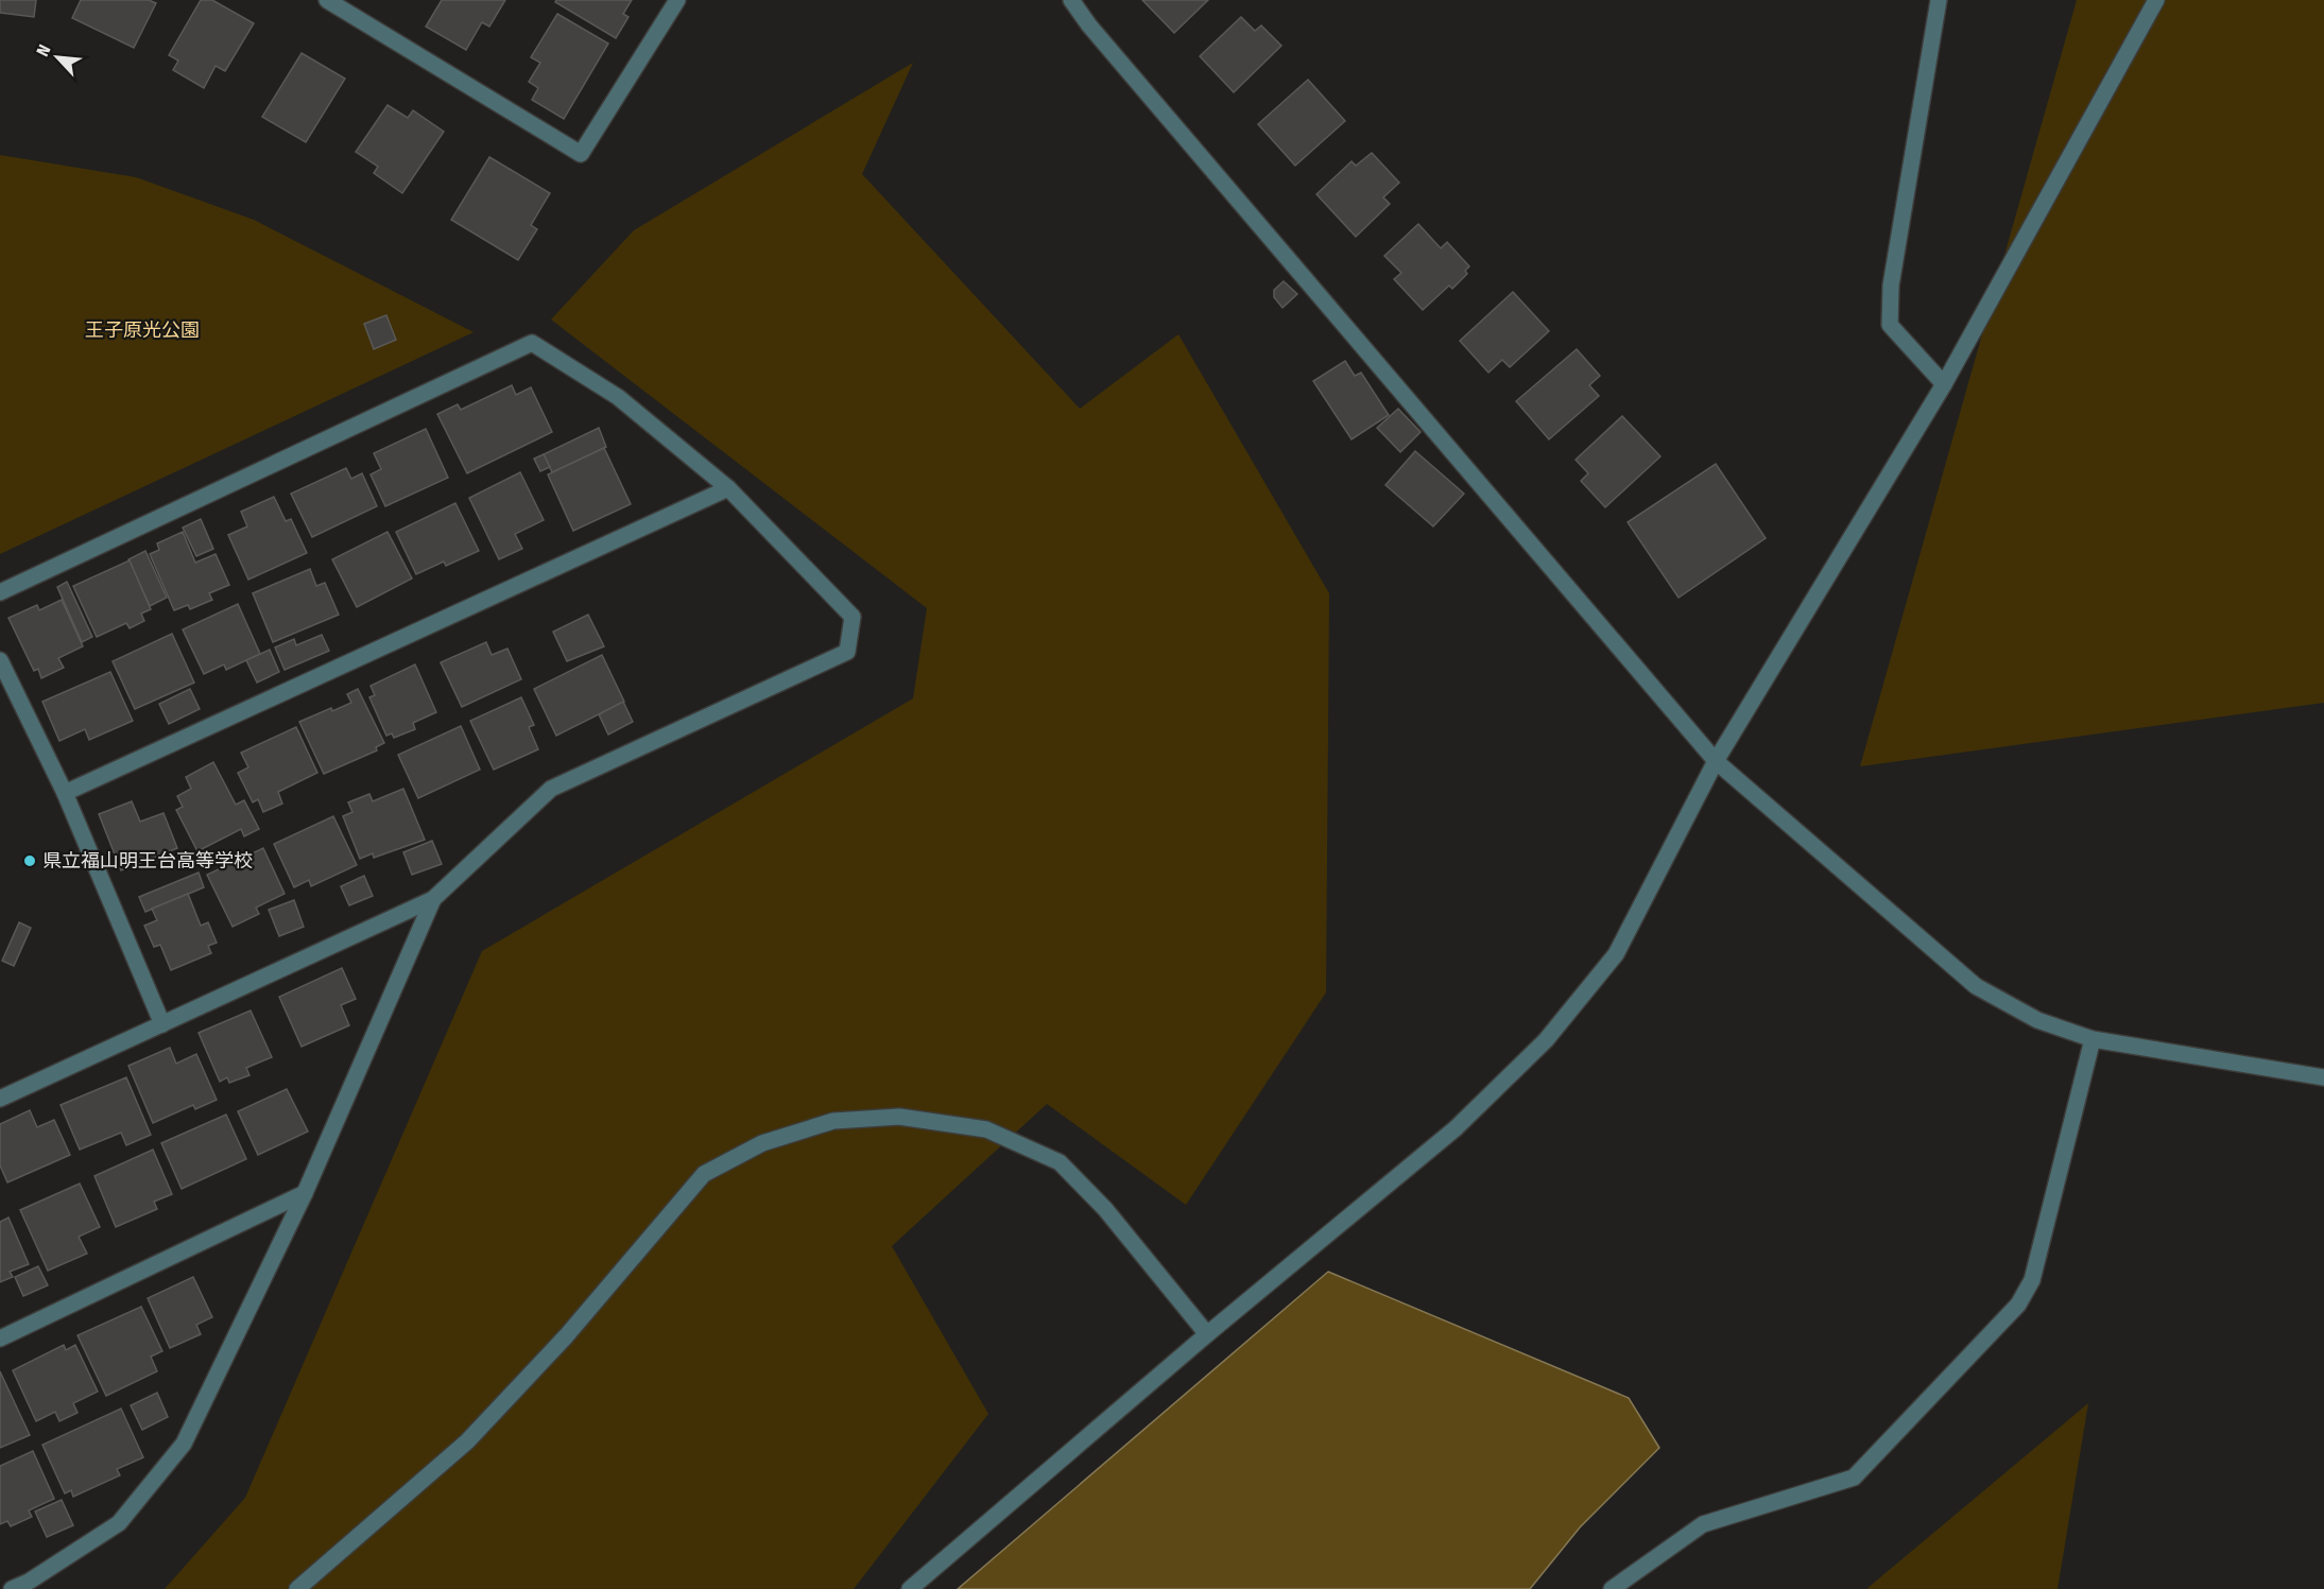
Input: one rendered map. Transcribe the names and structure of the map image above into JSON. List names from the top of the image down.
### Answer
{
  "parks": ["王子原光公園"],
  "places": ["県立福山明王台高等学校"],
  "north": "top left"
}
